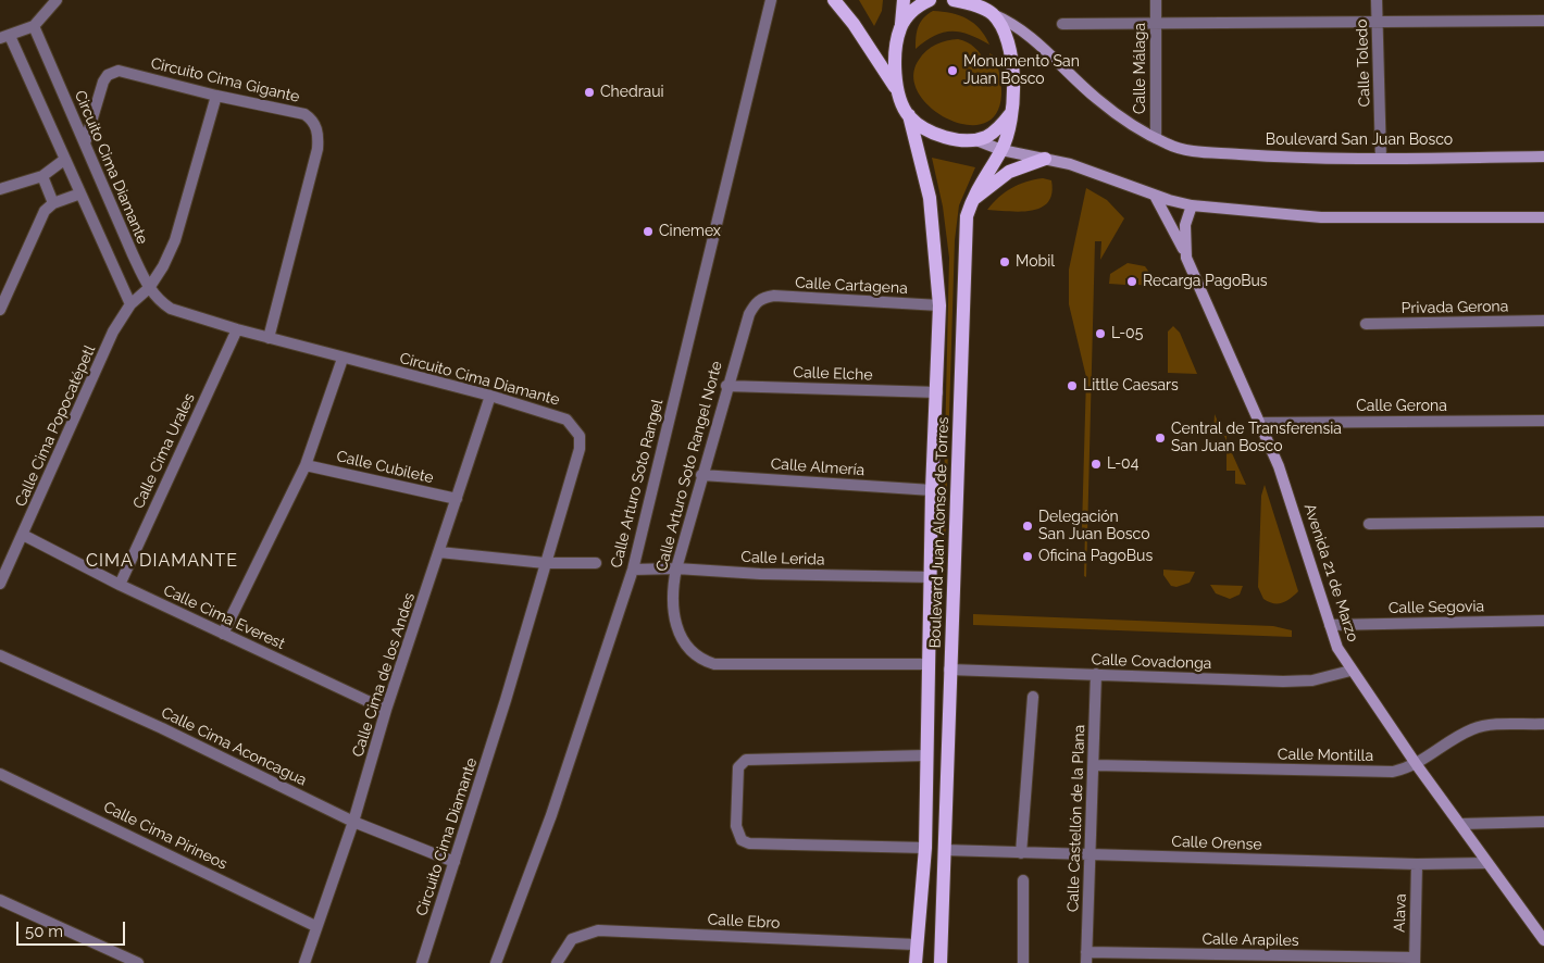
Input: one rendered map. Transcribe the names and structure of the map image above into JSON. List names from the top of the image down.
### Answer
{
  "streets": {
    "main road": ["Boulevard Juan Alonso de Torres"],
    "street": [
      "Calle Toledo",
      "Calle Málaga",
      "Circuito Cima Gigante",
      "Boulevard San Juan Bosco",
      "Circuito Cima Diamante",
      "Calle Cartagena",
      "Privada Gerona",
      "Calle Elche",
      "Calle Gerona",
      "Calle Cima Popocatépetl",
      "Calle Cima Urales",
      "Calle Arturo Soto Rangel Norte",
      "Calle Cubilete",
      "Calle Almería",
      "Calle Arturo Soto Rangel",
      "Calle Lerida",
      "Avenida 21 de Marzo",
      "Calle Segovia",
      "Calle Cima Everest",
      "Calle Covadonga",
      "Calle Cima de los Andes",
      "Calle Cima Aconcagua",
      "Calle Montilla",
      "Calle Castellón de la Plana",
      "Calle Cima Pirineos",
      "Calle Orense",
      "Alava",
      "Calle Ebro",
      "Calle Arapiles"
    ]
  },
  "crossings": [
    ["Calle Toledo", "Boulevard San Juan Bosco"],
    ["Calle Málaga", "Boulevard San Juan Bosco"],
    ["Circuito Cima Gigante", "Circuito Cima Diamante"],
    ["Circuito Cima Gigante", "Calle Cima Popocatépetl"],
    ["Boulevard San Juan Bosco", "Boulevard Juan Alonso de Torres"],
    ["Circuito Cima Diamante", "Calle Cima Popocatépetl"],
    ["Circuito Cima Diamante", "Calle Cima Urales"],
    ["Circuito Cima Diamante", "Calle Cima de los Andes"],
    ["Circuito Cima Diamante", "Calle Cima Aconcagua"],
    ["Calle Cartagena", "Calle Arturo Soto Rangel Norte"],
    ["Calle Cartagena", "Boulevard Juan Alonso de Torres"],
    ["Calle Elche", "Calle Arturo Soto Rangel Norte"],
    ["Calle Elche", "Boulevard Juan Alonso de Torres"],
    ["Calle Gerona", "Avenida 21 de Marzo"],
    ["Calle Cima Popocatépetl", "Calle Cima Everest"],
    ["Calle Cima Urales", "Calle Cima Everest"],
    ["Calle Arturo Soto Rangel Norte", "Calle Almería"],
    ["Calle Arturo Soto Rangel Norte", "Boulevard Juan Alonso de Torres"],
    ["Calle Arturo Soto Rangel Norte", "Calle Lerida"],
    ["Calle Cubilete", "Calle Cima de los Andes"],
    ["Calle Almería", "Boulevard Juan Alonso de Torres"],
    ["Calle Arturo Soto Rangel", "Calle Lerida"],
    ["Boulevard Juan Alonso de Torres", "Calle Lerida"],
    ["Boulevard Juan Alonso de Torres", "Calle Covadonga"],
    ["Boulevard Juan Alonso de Torres", "Calle Orense"],
    ["Boulevard Juan Alonso de Torres", "Calle Ebro"],
    ["Avenida 21 de Marzo", "Calle Segovia"],
    ["Avenida 21 de Marzo", "Calle Covadonga"],
    ["Avenida 21 de Marzo", "Calle Montilla"],
    ["Avenida 21 de Marzo", "Calle Orense"],
    ["Calle Cima Everest", "Calle Cima de los Andes"],
    ["Calle Covadonga", "Calle Castellón de la Plana"],
    ["Calle Cima de los Andes", "Calle Cima Aconcagua"],
    ["Calle Cima de los Andes", "Calle Cima Pirineos"],
    ["Calle Montilla", "Calle Castellón de la Plana"],
    ["Calle Castellón de la Plana", "Calle Orense"],
    ["Calle Castellón de la Plana", "Calle Arapiles"],
    ["Calle Orense", "Alava"],
    ["Alava", "Calle Arapiles"]
  ],
  "districts": ["CIMA DIAMANTE"],
  "places": [
    "Monumento San Juan Bosco",
    "Chedraui",
    "Cinemex",
    "Mobil",
    "Recarga PagoBus",
    "L-05",
    "Little Caesars",
    "Central de Transferensia San Juan Bosco",
    "L-04",
    "Delegación San Juan Bosco",
    "Oficina PagoBus"
  ],
  "scale_bar": "50 m"
}
